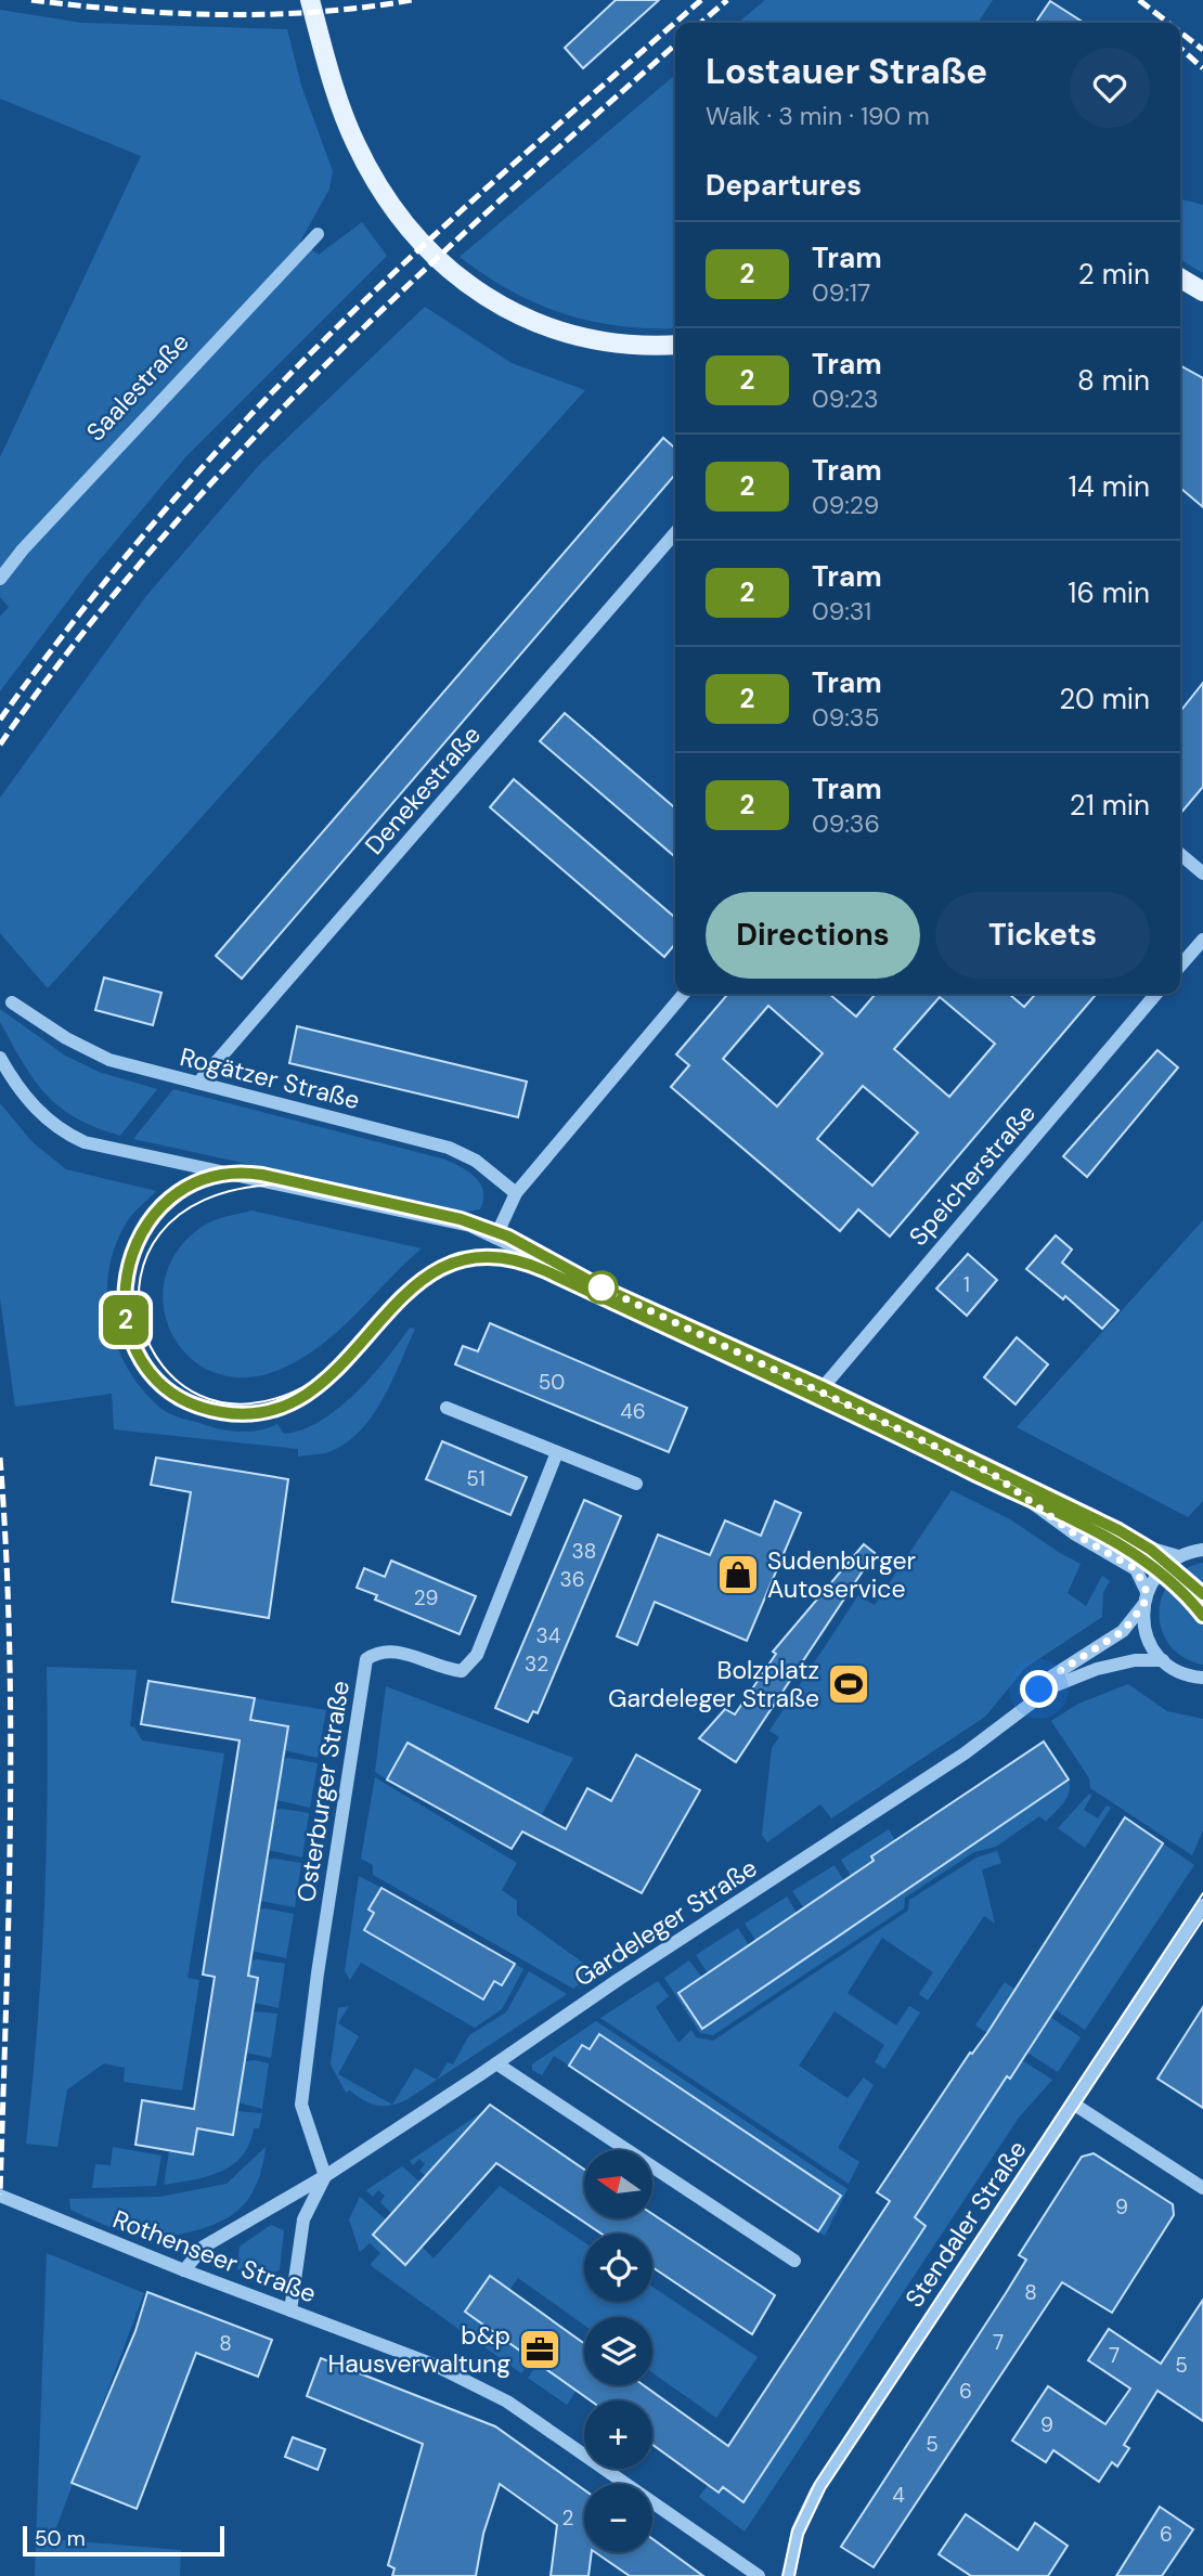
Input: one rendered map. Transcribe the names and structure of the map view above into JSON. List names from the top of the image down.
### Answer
{
  "streets": {
    "street": [
      "Saalestraße",
      "Denekestraße",
      "Rogätzer Straße",
      "Speicherstraße",
      "Osterburger Straße",
      "Gardeleger Straße",
      "Stendaler Straße",
      "Rothenseer Straße"
    ]
  },
  "crossings": [
    ["Denekestraße", "Rogätzer Straße"],
    ["Osterburger Straße", "Gardeleger Straße"],
    ["Gardeleger Straße", "Rothenseer Straße"]
  ],
  "places": {
    "shop": ["Sudenburger Autoservice"],
    "sports": ["Bolzplatz Gardeleger Straße"],
    "office": ["b&p Hausverwaltung"]
  },
  "lines": ["tram line 2"],
  "house_numbers": [
    "1",
    "50",
    "46",
    "51",
    "38",
    "36",
    "29",
    "34",
    "32",
    "9",
    "8",
    "7",
    "8",
    "7",
    "5",
    "6",
    "9",
    "5",
    "4",
    "2",
    "6"
  ],
  "scale_bar": "50 m",
  "north": "left",
  "page": {
    "on_map": "2",
    "heading": [
      ["Lostauer Straße", "Walk · 3 min · 190 m"],
      "Departures"
    ],
    "list": [
      {
        "mark": "2",
        "name": "Tram",
        "note": "09:17",
        "value": "2 min"
      },
      {
        "mark": "2",
        "name": "Tram",
        "note": "09:23",
        "value": "8 min"
      },
      {
        "mark": "2",
        "name": "Tram",
        "note": "09:29",
        "value": "14 min"
      },
      {
        "mark": "2",
        "name": "Tram",
        "note": "09:31",
        "value": "16 min"
      },
      {
        "mark": "2",
        "name": "Tram",
        "note": "09:35",
        "value": "20 min"
      },
      {
        "mark": "2",
        "name": "Tram",
        "note": "09:36",
        "value": "21 min"
      }
    ],
    "buttons": ["Directions", "Tickets"],
    "map_buttons": ["+", "−"],
    "scale": "50 m"
  }
}
